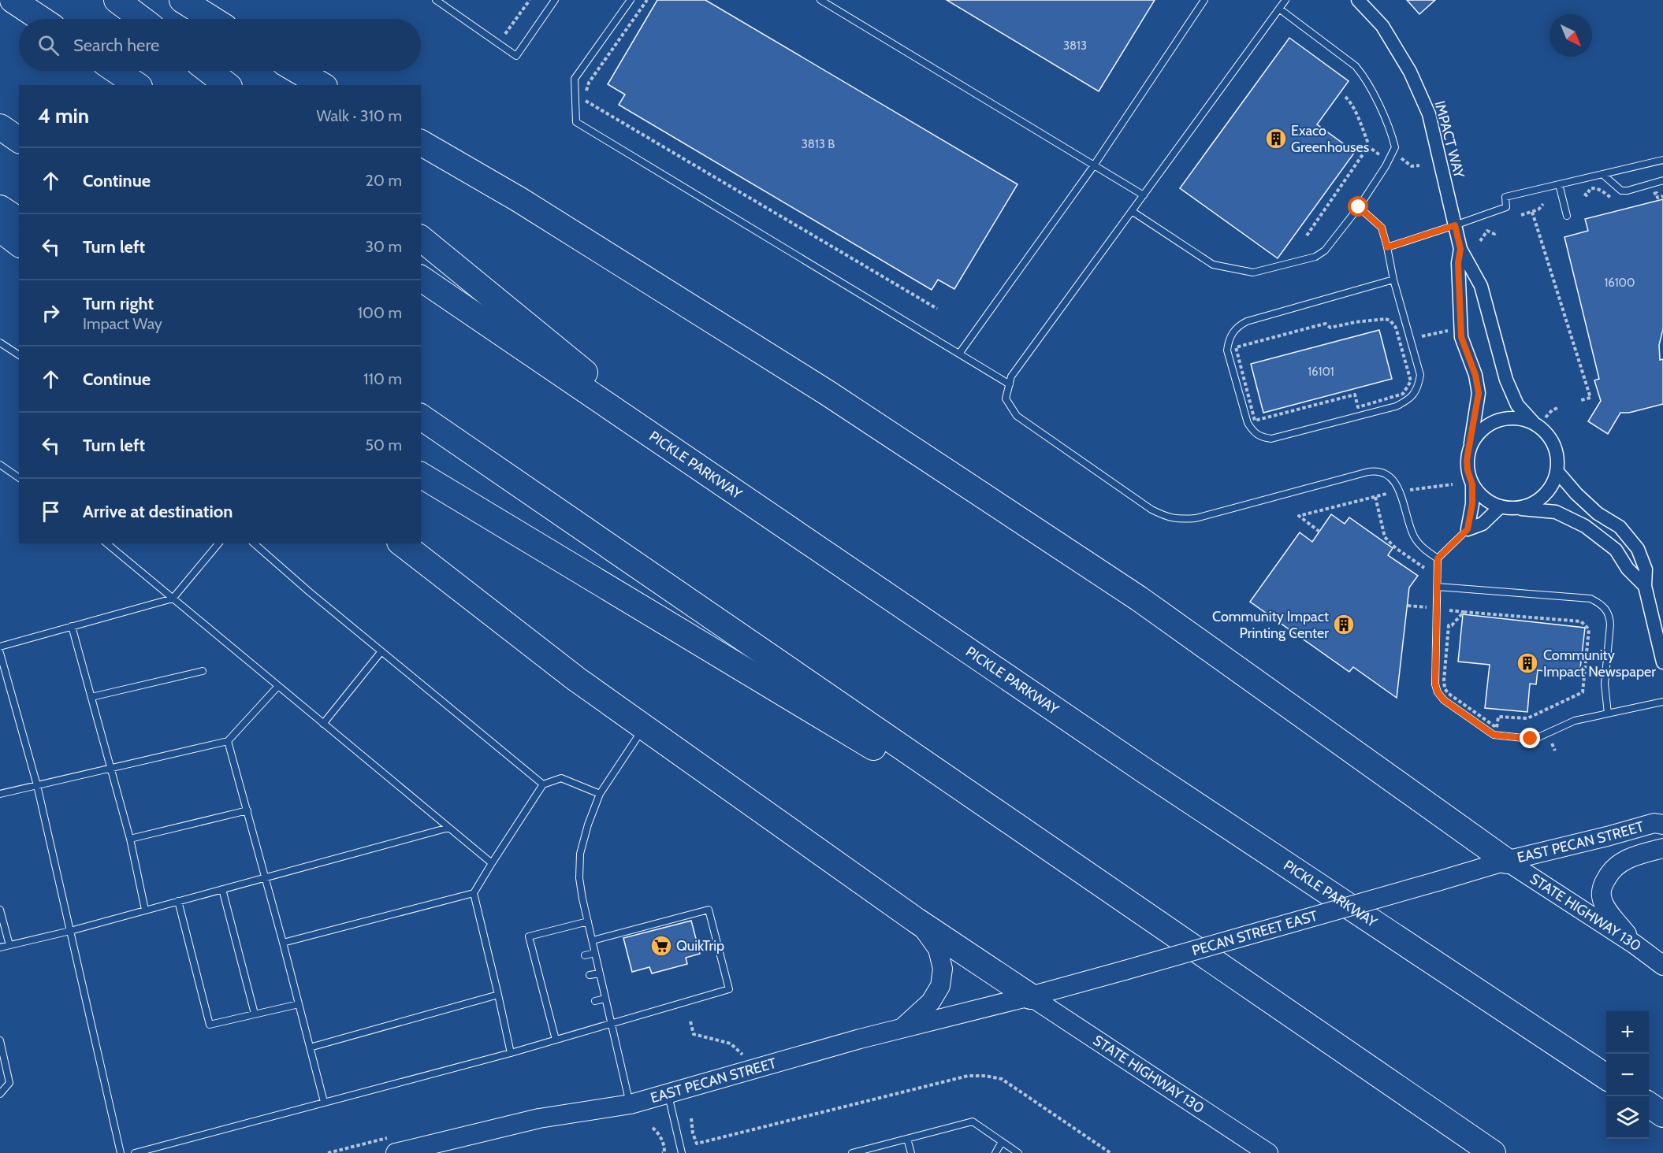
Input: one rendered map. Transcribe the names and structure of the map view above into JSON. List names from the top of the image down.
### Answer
{
  "streets": {
    "highway": ["PICKLE PARKWAY"],
    "main road": ["EAST PECAN STREET", "STATE HIGHWAY 130", "PECAN STREET EAST"],
    "street": ["IMPACT WAY"]
  },
  "crossings": [
    ["EAST PECAN STREET", "STATE HIGHWAY 130"],
    ["EAST PECAN STREET", "PECAN STREET EAST"],
    ["STATE HIGHWAY 130", "PECAN STREET EAST"]
  ],
  "places": {
    "building": ["Exaco Greenhouses", "Community Impact Printing Center", "Community Impact Newspaper"],
    "supermarket": ["QuikTrip"]
  },
  "house_numbers": [
    "3813",
    "3813 B",
    "16100",
    "16101"
  ],
  "north": "bottom right",
  "page": {
    "search": "Search here",
    "heading": ["4 min", "Walk · 310 m"],
    "list": [
      ["Continue", "20 m"],
      ["Turn left", "30 m"],
      ["Turn right", "Impact Way", "100 m"],
      ["Continue", "110 m"],
      ["Turn left", "50 m"],
      "Arrive at destination"
    ],
    "map_buttons": ["+", "−"]
  }
}
